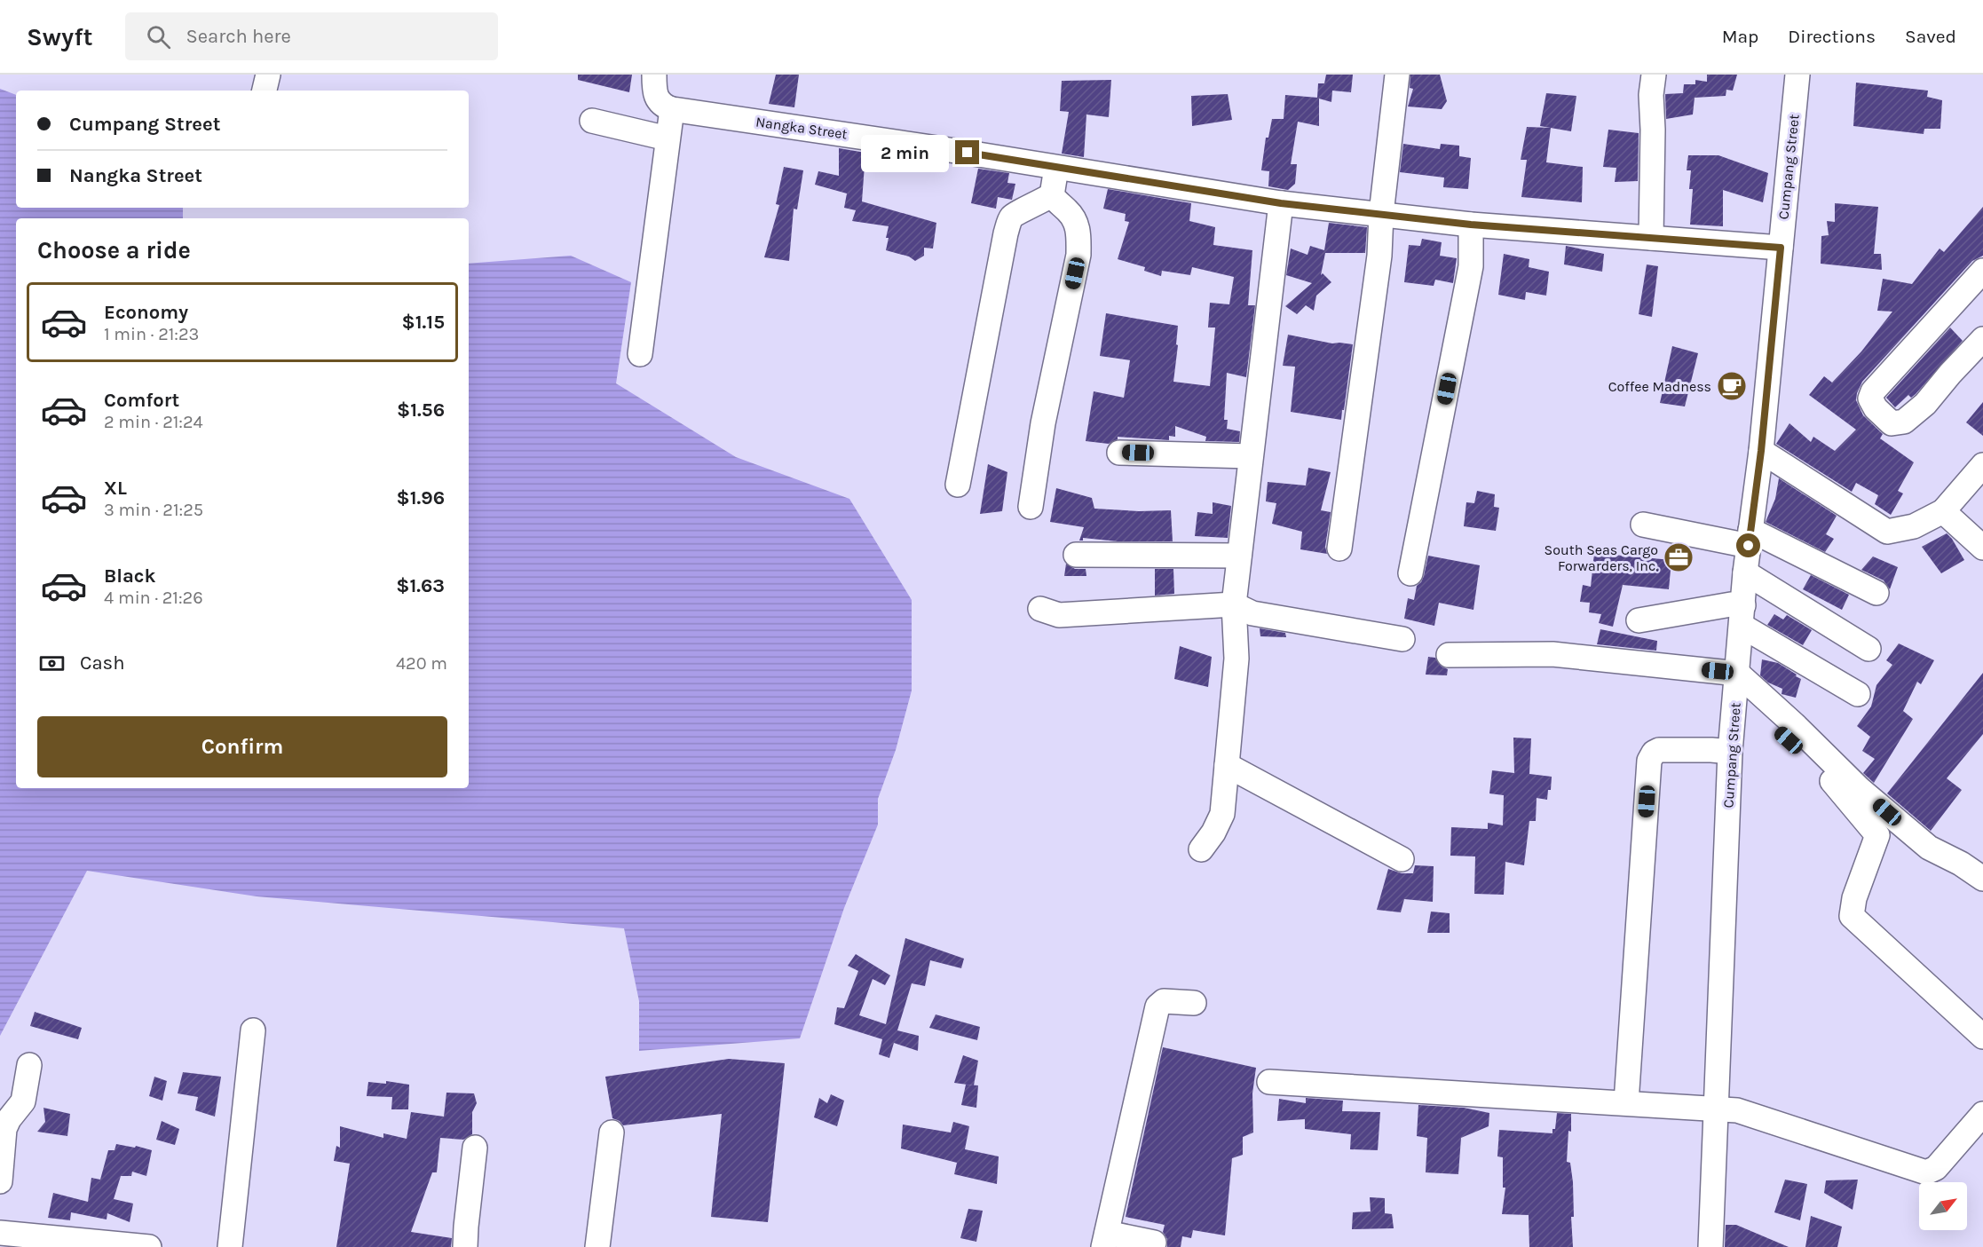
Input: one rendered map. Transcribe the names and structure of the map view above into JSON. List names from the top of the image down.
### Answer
{
  "streets": {
    "street": ["Nangka Street", "Cumpang Street"]
  },
  "crossings": [
    ["Nangka Street", "Cumpang Street"]
  ],
  "places": {
    "cafe": ["Coffee Madness"],
    "office": ["South Seas Cargo Forwarders, Inc."]
  },
  "north": "top right",
  "page": {
    "header": "Swyft",
    "search": "Search here",
    "nav": ["Map", "Directions", "Saved"],
    "banner": ["Cumpang Street", "Nangka Street"],
    "bubble": "2 min",
    "heading": "Choose a ride",
    "list": [
      {
        "name": "Economy",
        "note": "1 min · 21:23",
        "value": "$1.15"
      },
      {
        "name": "Comfort",
        "note": "2 min · 21:24",
        "value": "$1.56"
      },
      {
        "name": "XL",
        "note": "3 min · 21:25",
        "value": "$1.96"
      },
      {
        "name": "Black",
        "note": "4 min · 21:26",
        "value": "$1.63"
      }
    ],
    "pay": ["Cash", "420 m"],
    "buttons": "Confirm"
  }
}
